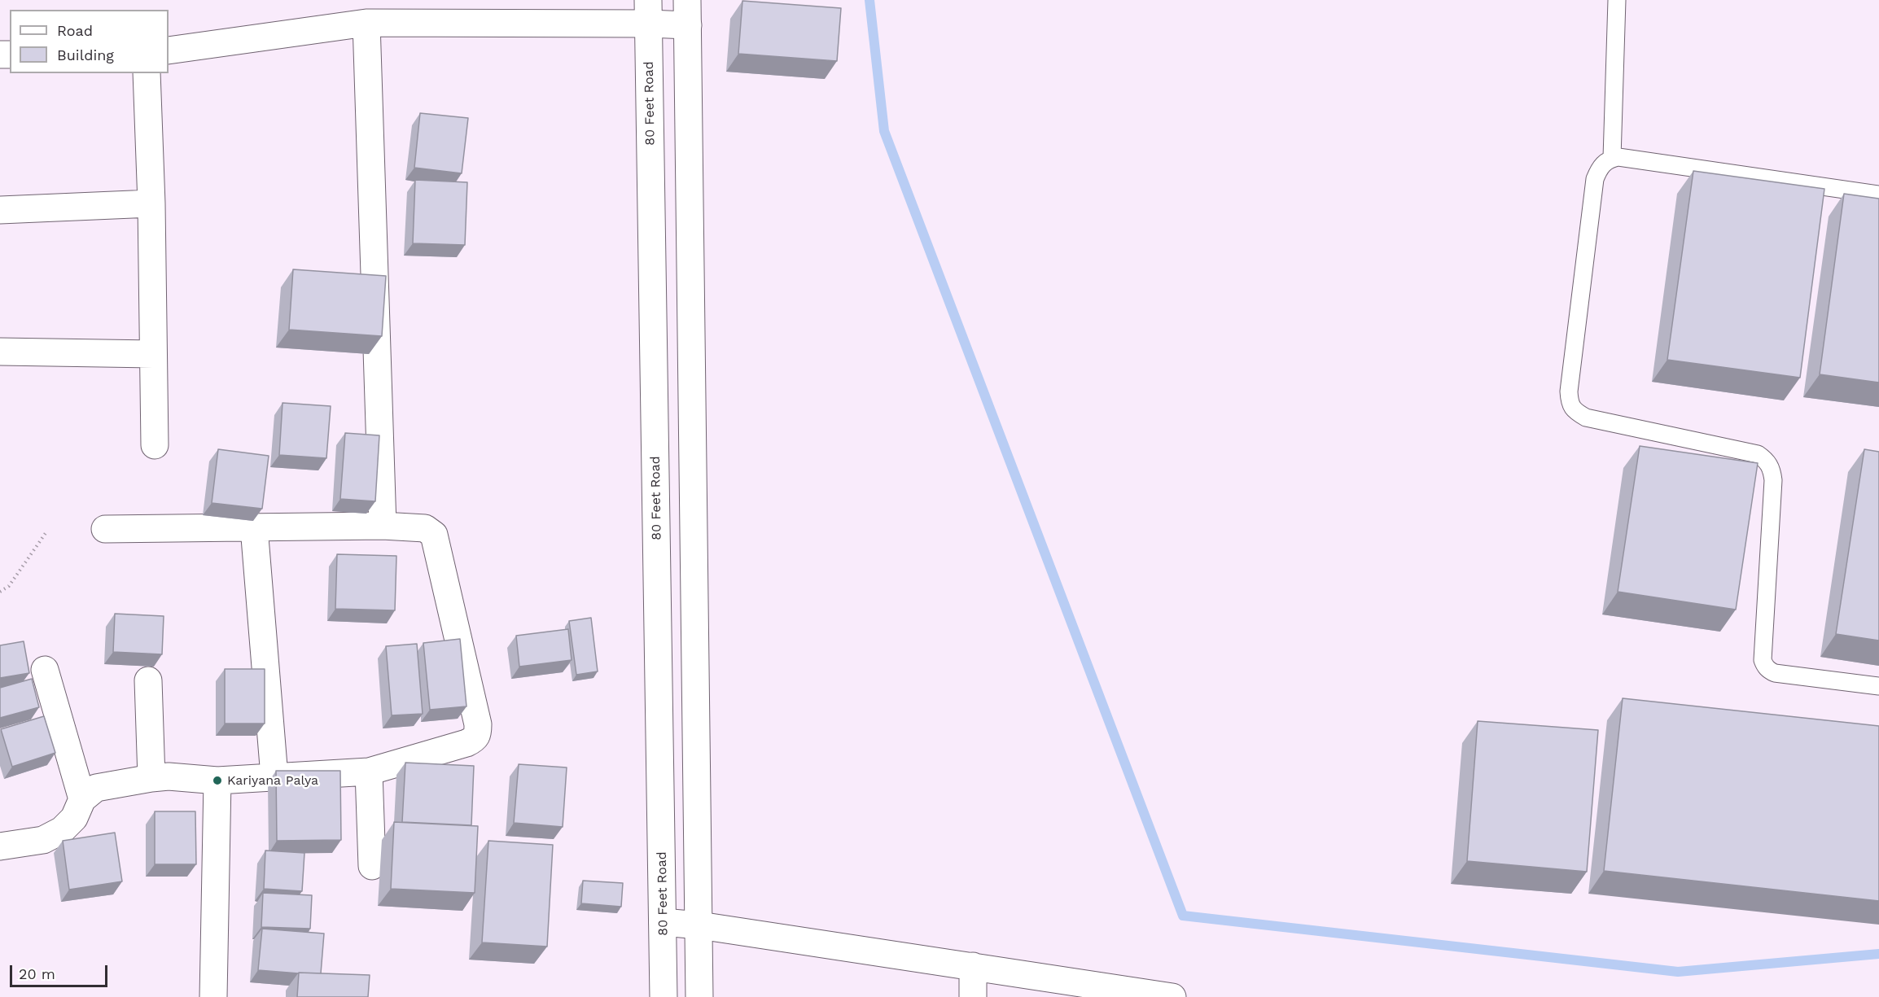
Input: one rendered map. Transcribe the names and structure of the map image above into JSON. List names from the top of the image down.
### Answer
{
  "streets": {
    "street": ["80 Feet Road"]
  },
  "places": ["Kariyana Palya"],
  "legend": ["Road", "Building"],
  "scale_bar": "20 m"
}
